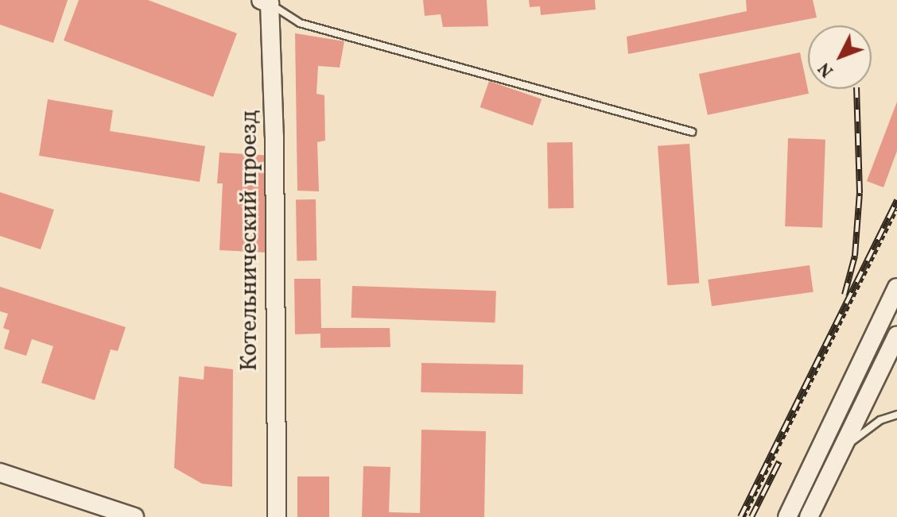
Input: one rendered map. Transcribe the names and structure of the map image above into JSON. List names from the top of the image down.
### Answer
{
  "streets": {
    "street": ["Котельнический проезд"]
  },
  "north": "bottom left"
}
